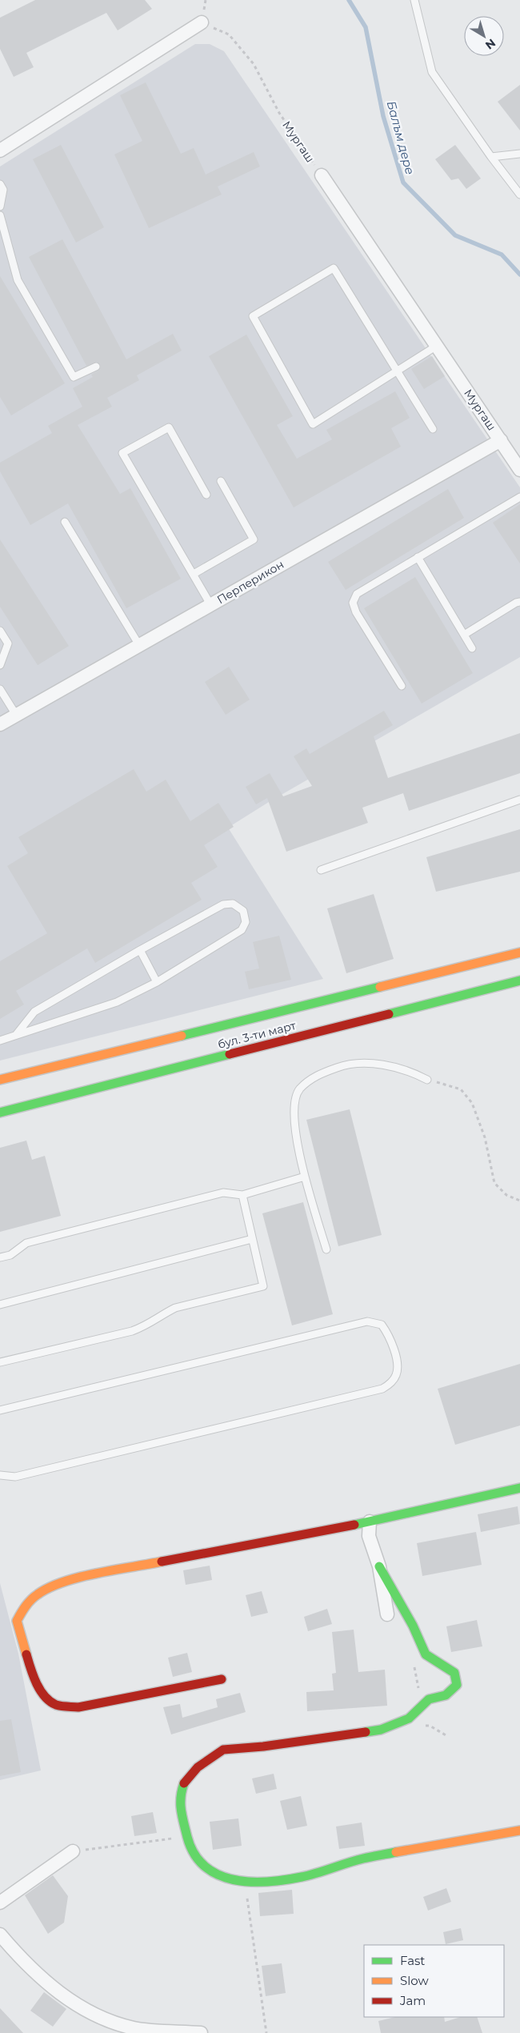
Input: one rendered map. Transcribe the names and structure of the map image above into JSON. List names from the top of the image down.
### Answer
{
  "streets": {
    "street": ["Мургаш", "Перперикон", "бул. 3-ти март"]
  },
  "crossings": [
    ["Мургаш", "Перперикон"]
  ],
  "water": ["Балъм дере"],
  "legend": ["Fast", "Slow", "Jam"],
  "north": "bottom right"
}
